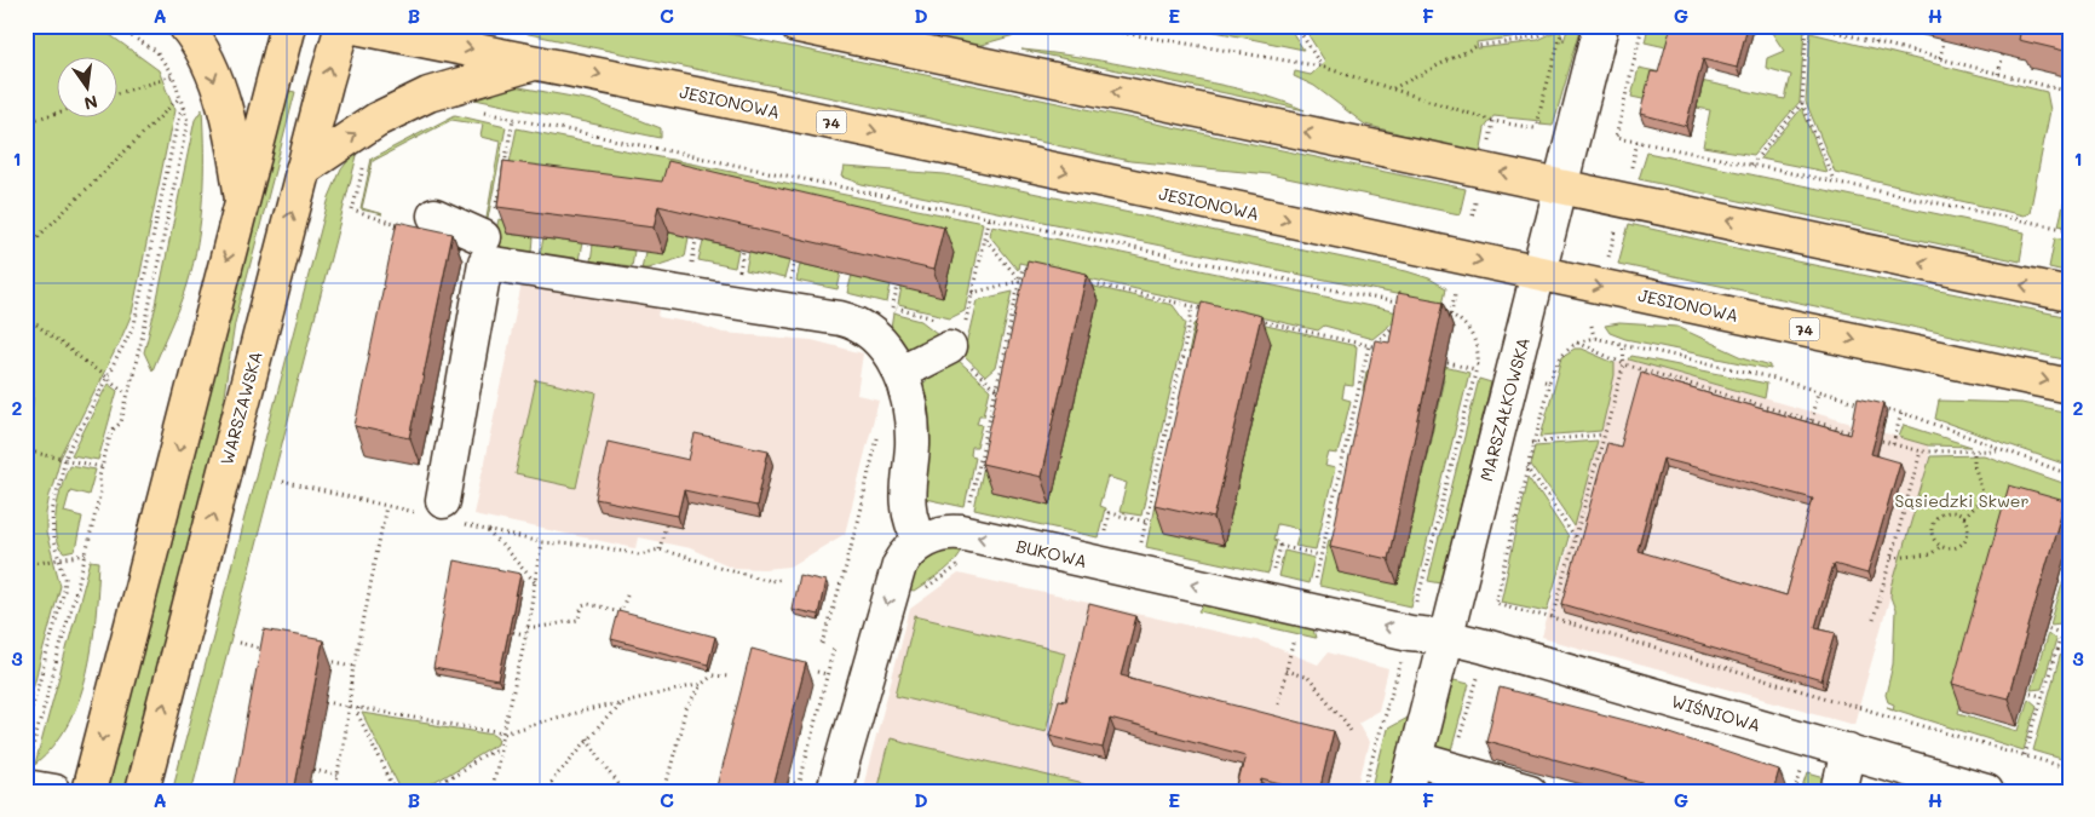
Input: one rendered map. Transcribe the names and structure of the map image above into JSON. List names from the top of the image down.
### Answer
{
  "streets": {
    "main road": ["JESIONOWA", "74", "WARSZAWSKA"],
    "street": ["MARSZAŁKOWSKA", "BUKOWA", "WIŚNIOWA"]
  },
  "crossings": [
    ["JESIONOWA", "MARSZAŁKOWSKA"],
    ["MARSZAŁKOWSKA", "BUKOWA"],
    ["MARSZAŁKOWSKA", "WIŚNIOWA"],
    ["BUKOWA", "WIŚNIOWA"]
  ],
  "parks": ["Sąsiedzki Skwer"],
  "north": "bottom",
  "grid": {
    "columns": [
      "A",
      "B",
      "C",
      "D",
      "E",
      "F",
      "G",
      "H"
    ],
    "rows": ["1", "2", "3"]
  }
}
